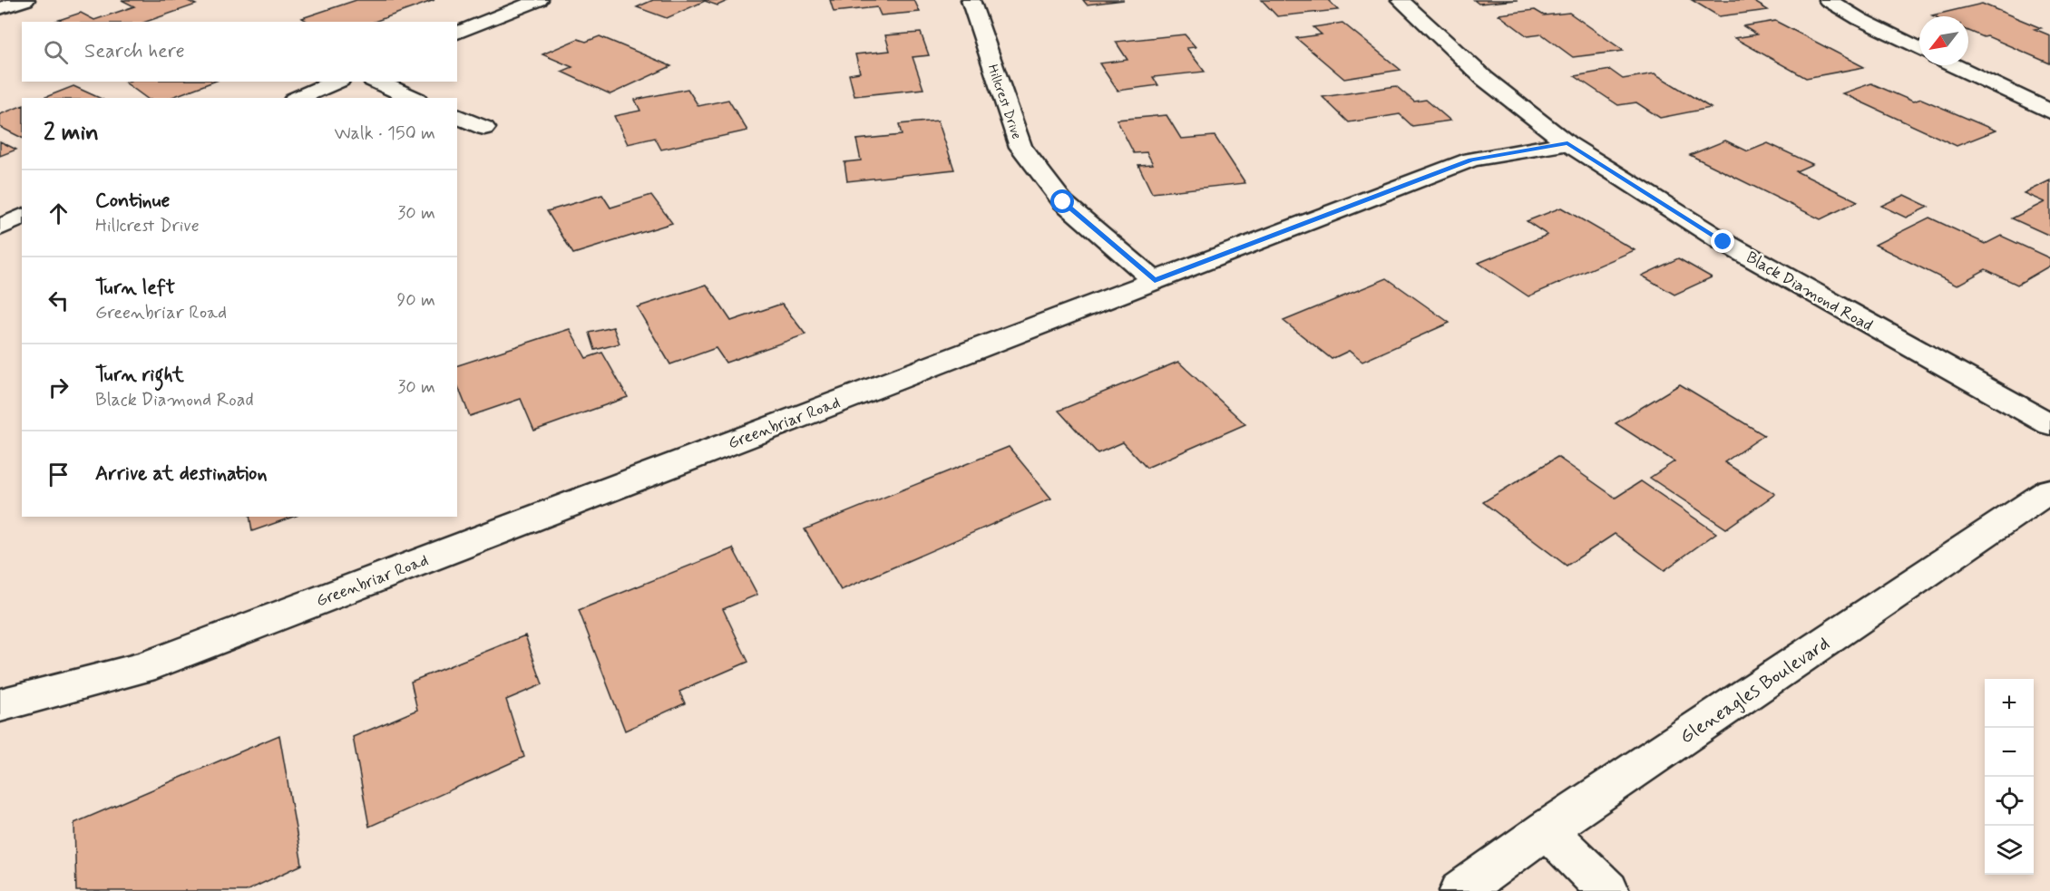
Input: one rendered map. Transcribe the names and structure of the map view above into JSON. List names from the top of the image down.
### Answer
{
  "streets": {
    "street": [
      "Hillcrest Drive",
      "Black Diamond Road",
      "Greenbriar Road",
      "Gleneagles Boulevard"
    ]
  },
  "crossings": [
    ["Hillcrest Drive", "Greenbriar Road"],
    ["Black Diamond Road", "Greenbriar Road"]
  ],
  "north": "bottom left",
  "page": {
    "search": "Search here",
    "heading": ["2 min", "Walk · 150 m"],
    "list": [
      ["Continue", "Hillcrest Drive", "30 m"],
      ["Turn left", "Greenbriar Road", "90 m"],
      ["Turn right", "Black Diamond Road", "30 m"],
      "Arrive at destination"
    ],
    "map_buttons": ["+", "−"]
  }
}
